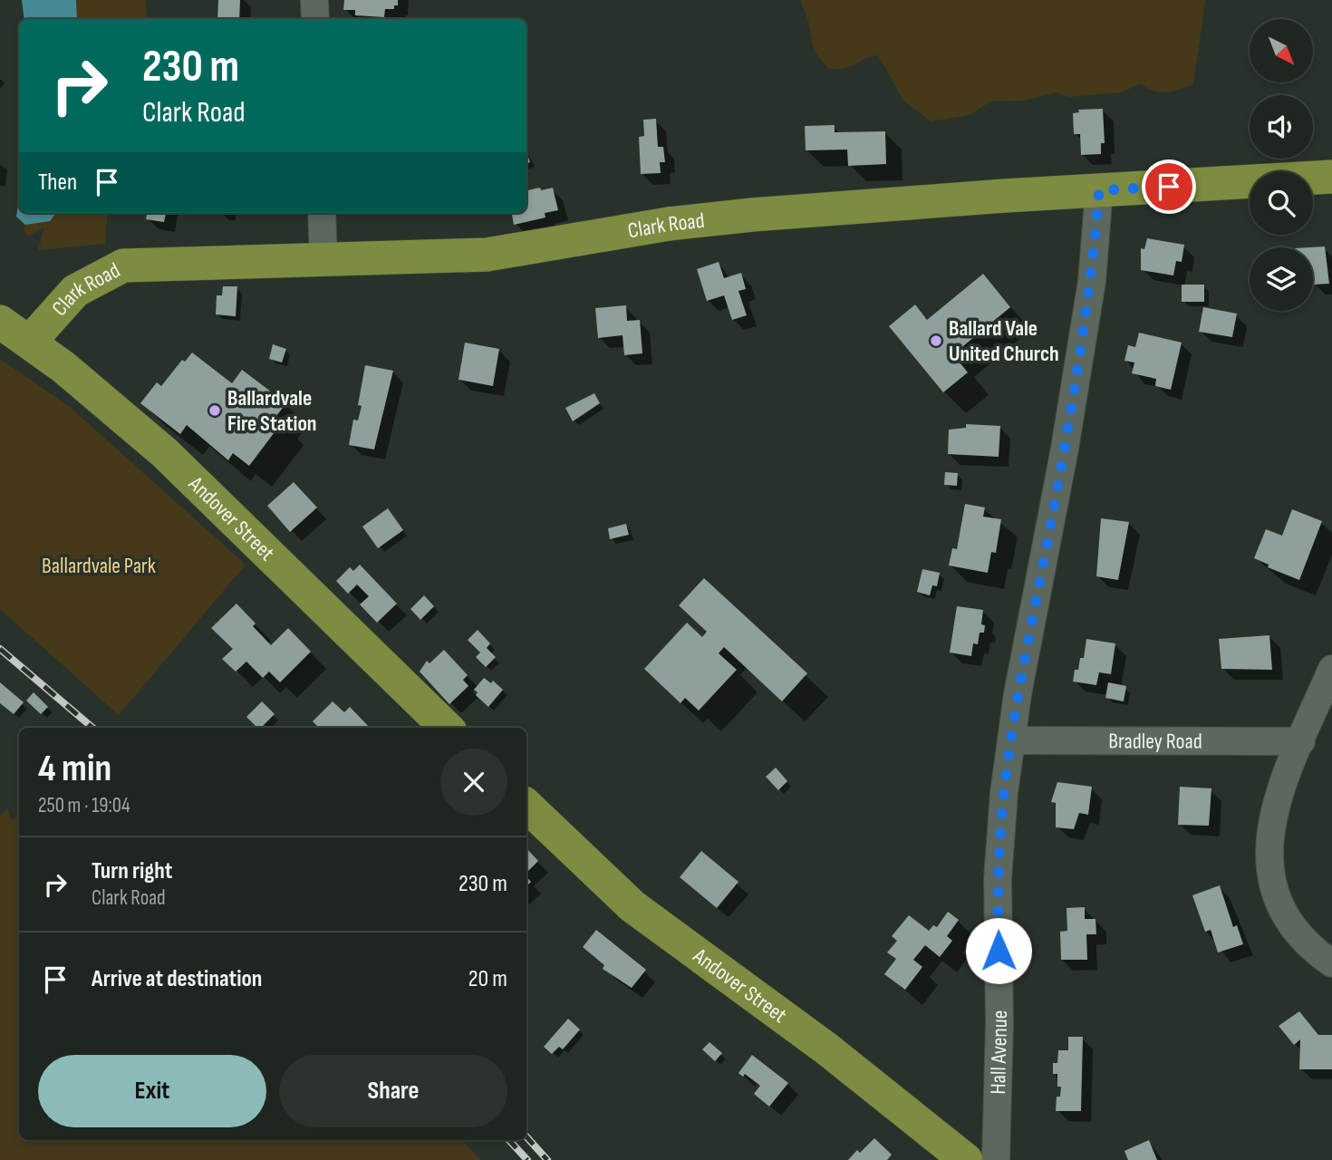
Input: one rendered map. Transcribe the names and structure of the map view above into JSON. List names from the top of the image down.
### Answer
{
  "streets": {
    "main road": ["Clark Road", "Andover Street"],
    "street": ["Bradley Road", "Hall Avenue"]
  },
  "crossings": [
    ["Clark Road", "Andover Street"],
    ["Clark Road", "Hall Avenue"],
    ["Bradley Road", "Hall Avenue"]
  ],
  "parks": ["Ballardvale Park"],
  "places": ["Ballard Vale United Church", "Ballardvale Fire Station"],
  "north": "bottom right",
  "page": {
    "turn": ["230 m", "Clark Road"],
    "then": "Then",
    "heading": ["4 min", "250 m · 19:04"],
    "list": [
      {
        "name": "Turn right",
        "note": "Clark Road",
        "value": "230 m"
      },
      {
        "name": "Arrive at destination",
        "value": "20 m"
      }
    ],
    "buttons": ["Exit", "Share"]
  }
}
